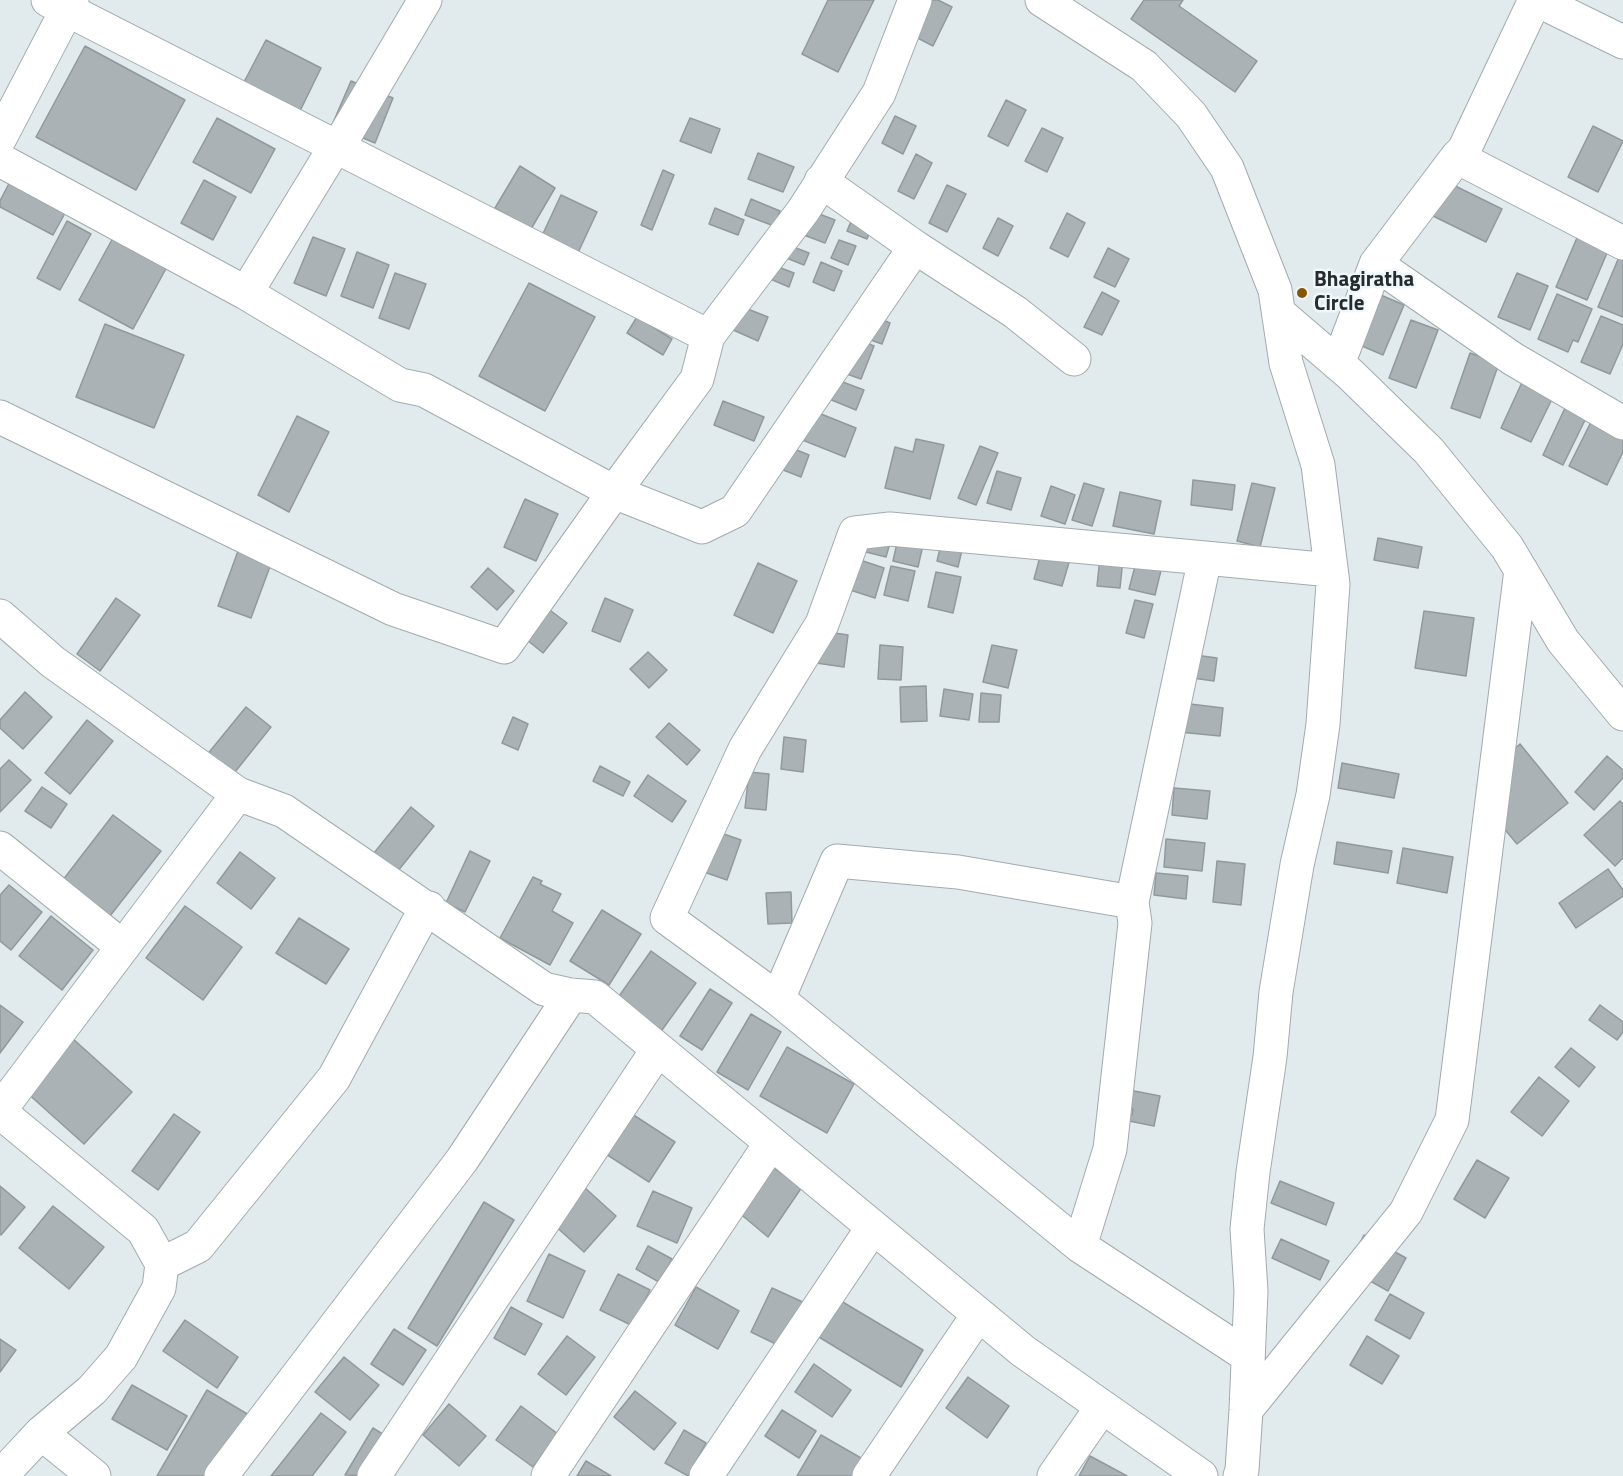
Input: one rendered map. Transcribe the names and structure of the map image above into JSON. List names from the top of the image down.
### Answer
{
  "places": ["Bhagiratha Circle"]
}
